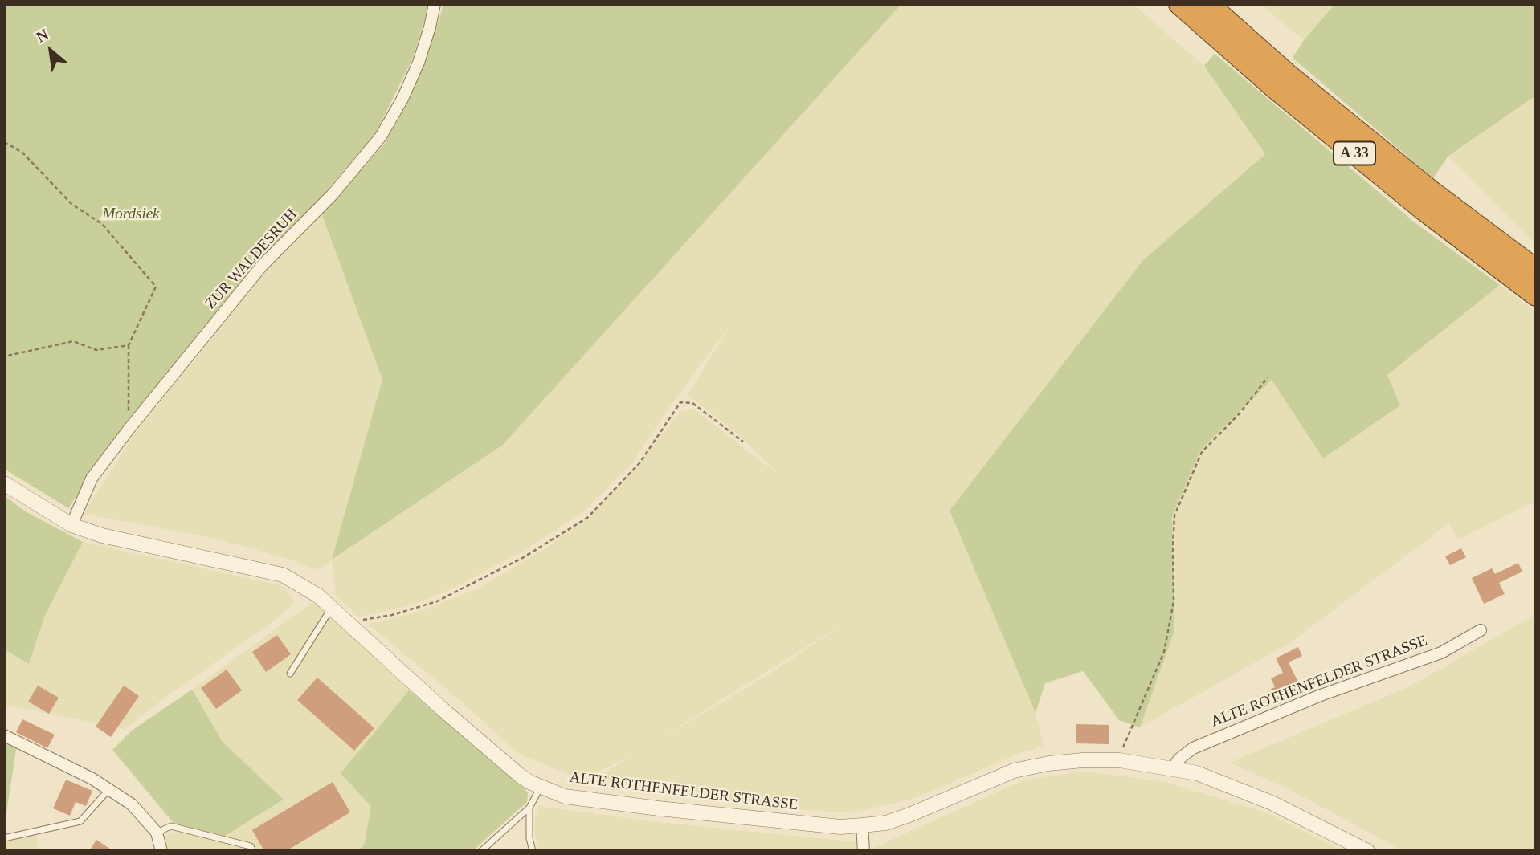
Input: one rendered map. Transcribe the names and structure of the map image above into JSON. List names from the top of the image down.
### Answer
{
  "streets": {
    "highway": ["A 33"],
    "street": ["ZUR WALDESRUH", "ALTE ROTHENFELDER STRASSE"]
  },
  "crossings": [
    ["ZUR WALDESRUH", "ALTE ROTHENFELDER STRASSE"]
  ],
  "parks": ["Mordsiek"],
  "north": "top left"
}
